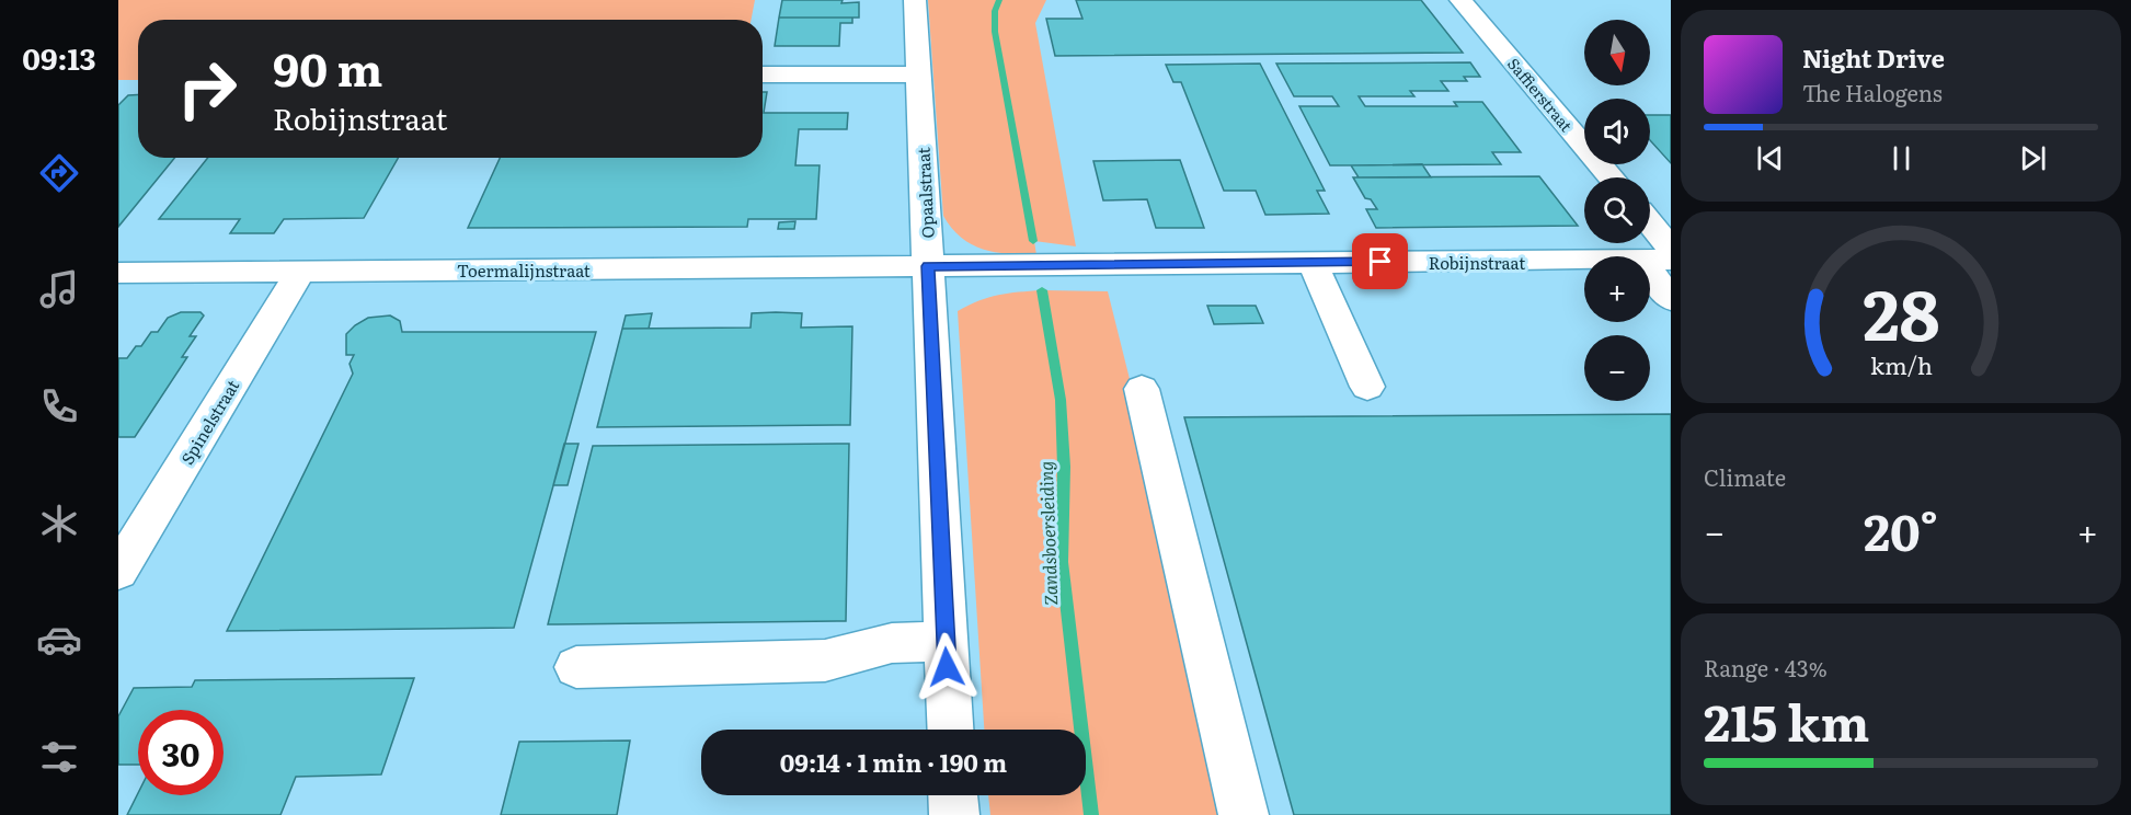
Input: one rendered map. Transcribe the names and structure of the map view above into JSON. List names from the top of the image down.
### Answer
{
  "streets": {
    "street": [
      "Saffierstraat",
      "Opaalstraat",
      "Robijnstraat",
      "Toermalijnstraat",
      "Spinelstraat"
    ]
  },
  "crossings": [
    ["Opaalstraat", "Robijnstraat"],
    ["Opaalstraat", "Toermalijnstraat"],
    ["Robijnstraat", "Toermalijnstraat"],
    ["Toermalijnstraat", "Spinelstraat"]
  ],
  "water": ["Zandsboersleiding"],
  "north": "bottom",
  "page": {
    "tabs": "09:13",
    "map_buttons": ["+", "−"],
    "turn": ["90 m", "Robijnstraat"],
    "song": ["Night Drive", "The Halogens"],
    "tile": [
      "Climate",
      ["Range · 43%", "215 km"]
    ],
    "heat": ["−", "20°", "+"],
    "limit": "30",
    "trip": "09:14 · 1 min · 190 m",
    "gauge": ["28", "km/h"]
  }
}
